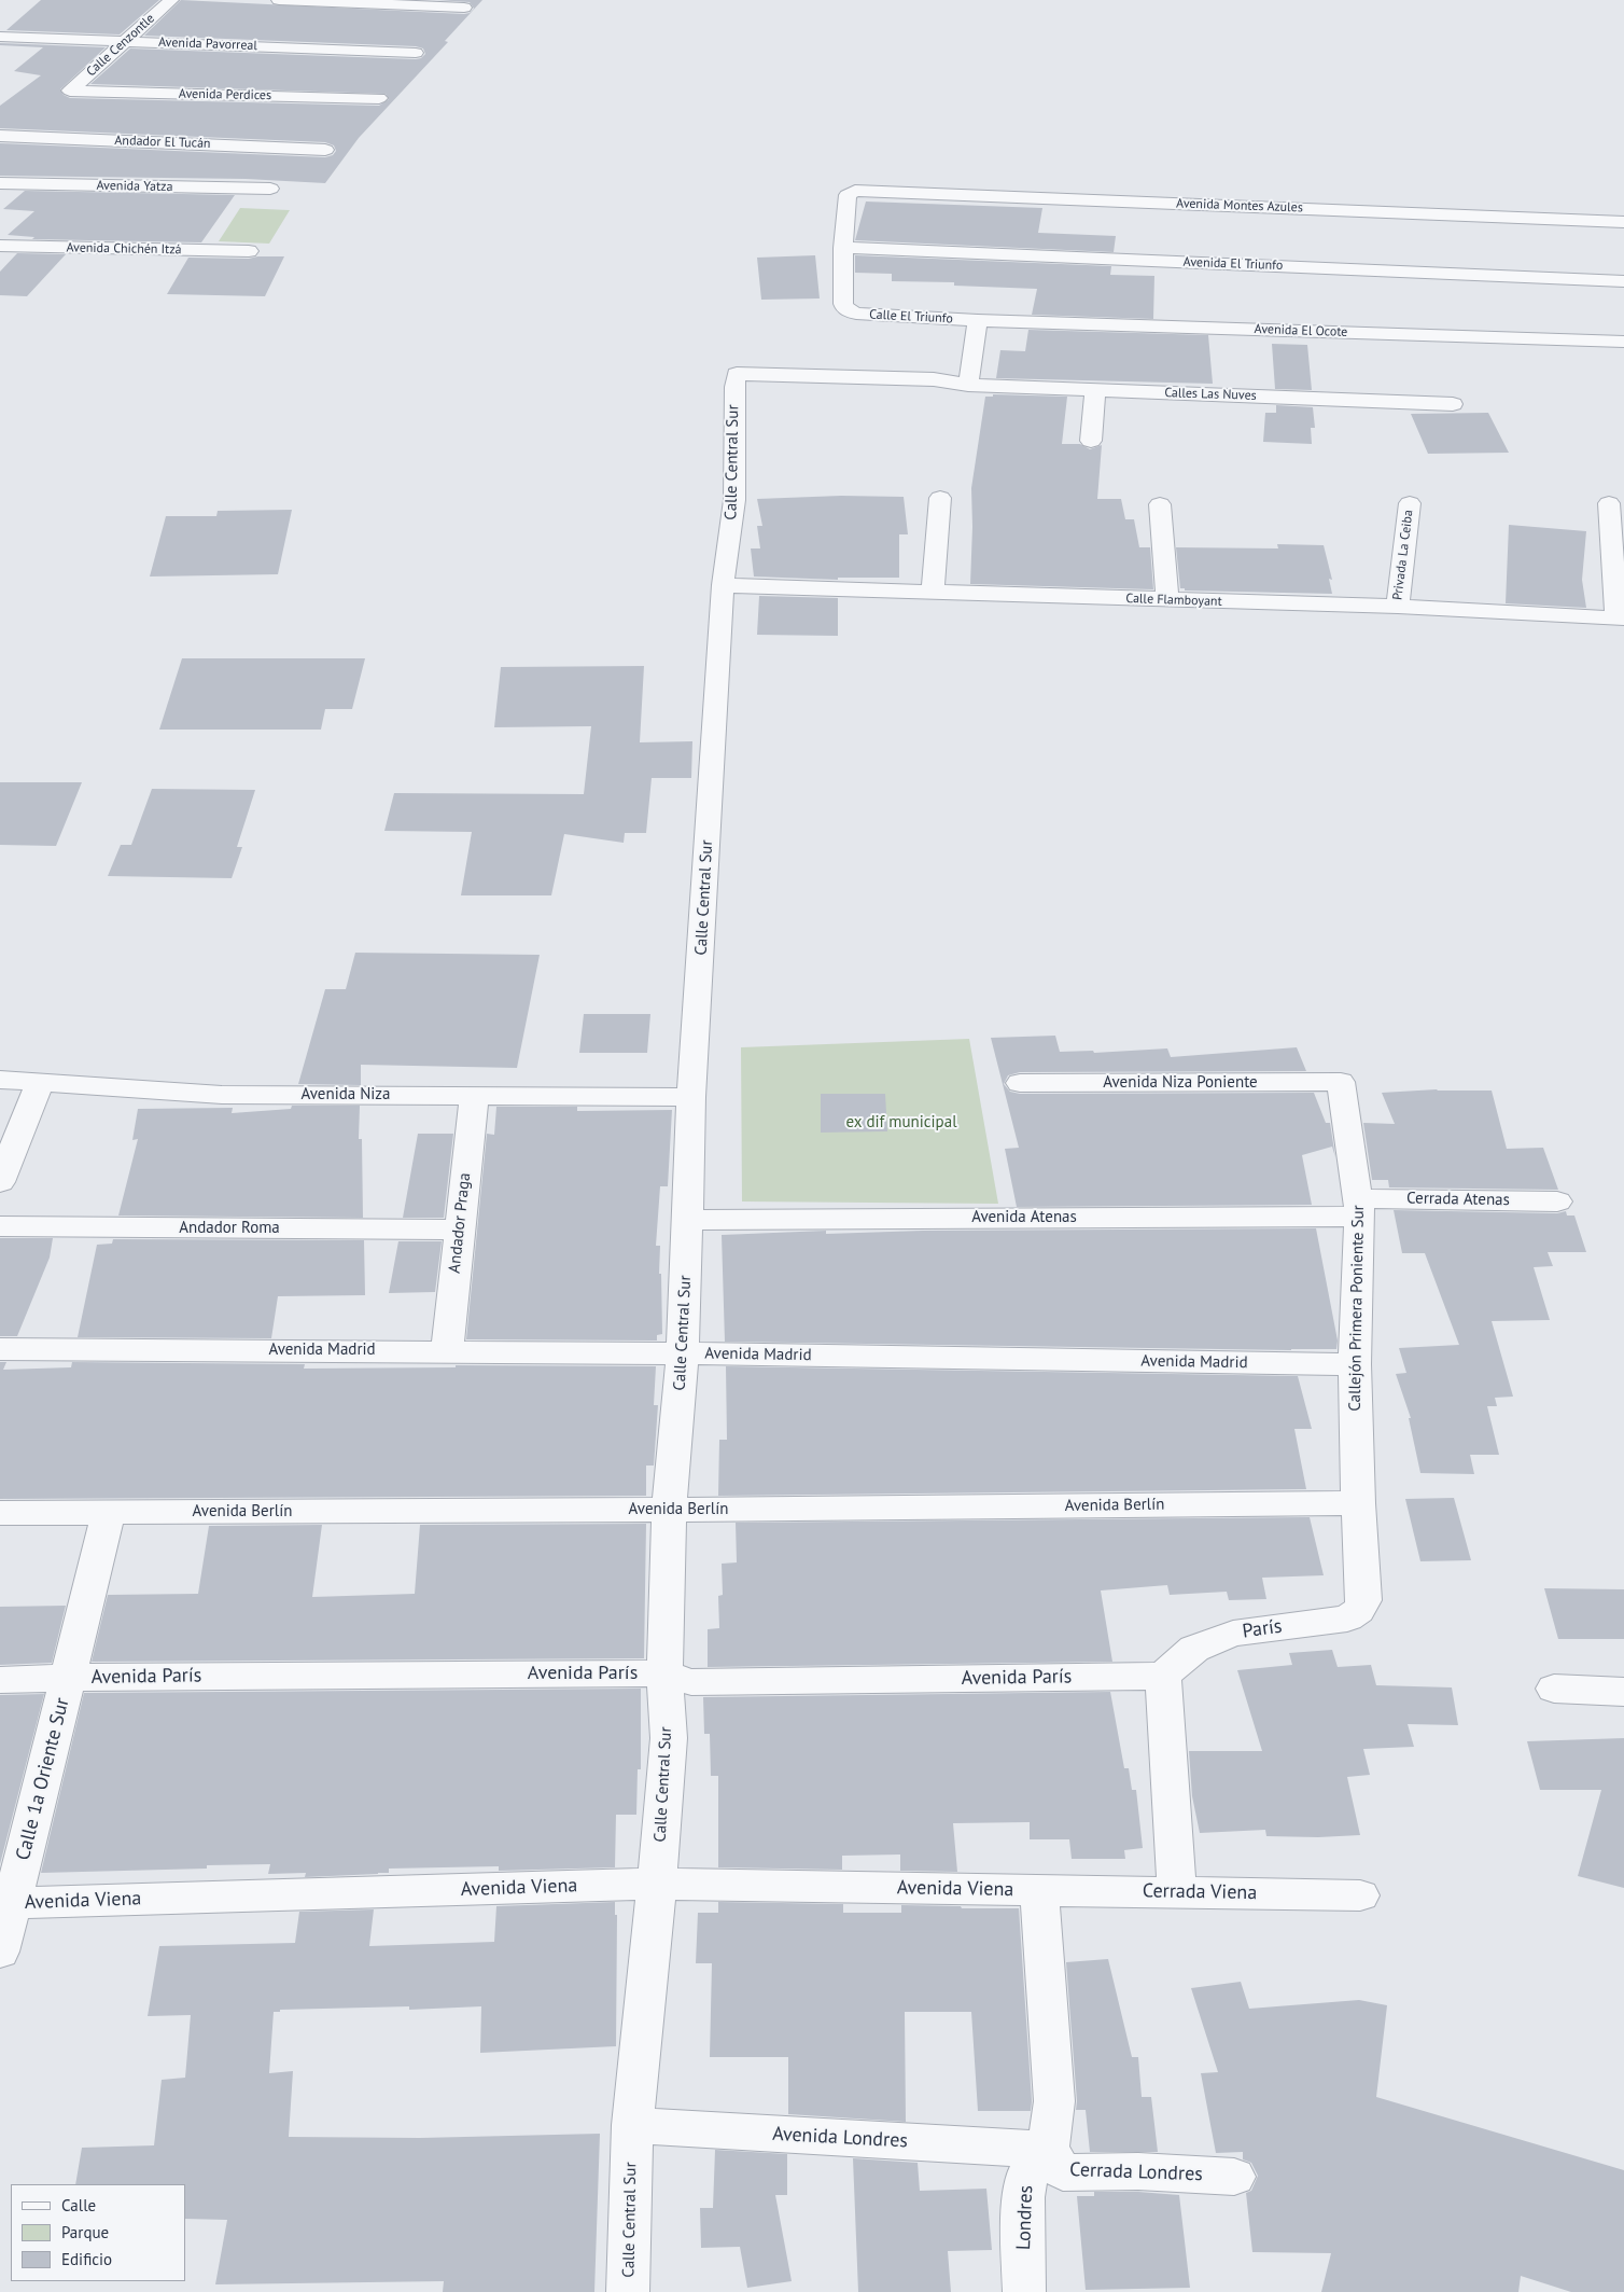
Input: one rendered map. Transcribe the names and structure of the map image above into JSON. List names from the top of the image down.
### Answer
{
  "streets": {
    "street": [
      "Avenida Pavorreal",
      "Calle Cenzontle",
      "Avenida Perdices",
      "Andador El Tucán",
      "Avenida Yatza",
      "Avenida Montes Azules",
      "Avenida Chichén Itzá",
      "Avenida El Triunfo",
      "Calle El Triunfo",
      "Avenida El Ocote",
      "Calles Las Nuves",
      "Calle Central Sur",
      "Privada La Ceiba",
      "Calle Flamboyant",
      "Avenida Niza Poniente",
      "Avenida Niza",
      "Cerrada Atenas",
      "Avenida Atenas",
      "Andador Praga",
      "Andador Roma",
      "Callejón Primera Poniente Sur",
      "Avenida Madrid",
      "Avenida Berlín",
      "París",
      "Avenida París",
      "Calle 1a Oriente Sur",
      "Avenida Viena",
      "Cerrada Viena",
      "Avenida Londres",
      "Cerrada Londres",
      "Londres"
    ]
  },
  "crossings": [
    ["Avenida Pavorreal", "Calle Cenzontle"],
    ["Calle Cenzontle", "Avenida Perdices"],
    ["Avenida Montes Azules", "Avenida El Triunfo"],
    ["Avenida Montes Azules", "Calle El Triunfo"],
    ["Avenida El Triunfo", "Calle El Triunfo"],
    ["Calle El Triunfo", "Avenida El Ocote"],
    ["Calles Las Nuves", "Calle Central Sur"],
    ["Calle Central Sur", "Calle Flamboyant"],
    ["Calle Central Sur", "Avenida Niza"],
    ["Calle Central Sur", "Avenida Atenas"],
    ["Calle Central Sur", "Avenida Madrid"],
    ["Calle Central Sur", "Avenida Berlín"],
    ["Calle Central Sur", "Avenida París"],
    ["Calle Central Sur", "Avenida Viena"],
    ["Calle Central Sur", "Avenida Londres"],
    ["Privada La Ceiba", "Calle Flamboyant"],
    ["Avenida Niza Poniente", "Callejón Primera Poniente Sur"],
    ["Avenida Niza", "Andador Praga"],
    ["Cerrada Atenas", "Avenida Atenas"],
    ["Cerrada Atenas", "Callejón Primera Poniente Sur"],
    ["Avenida Atenas", "Callejón Primera Poniente Sur"],
    ["Andador Praga", "Andador Roma"],
    ["Andador Praga", "Avenida Madrid"],
    ["Callejón Primera Poniente Sur", "Avenida Madrid"],
    ["Callejón Primera Poniente Sur", "Avenida Berlín"],
    ["Callejón Primera Poniente Sur", "París"],
    ["Avenida Berlín", "Calle 1a Oriente Sur"],
    ["París", "Avenida París"],
    ["Avenida París", "Calle 1a Oriente Sur"],
    ["Calle 1a Oriente Sur", "Avenida Viena"],
    ["Avenida Viena", "Cerrada Viena"],
    ["Avenida Londres", "Cerrada Londres"],
    ["Avenida Londres", "Londres"],
    ["Cerrada Londres", "Londres"]
  ],
  "parks": ["ex dif municipal"],
  "legend": ["Calle", "Parque", "Edificio"]
}
